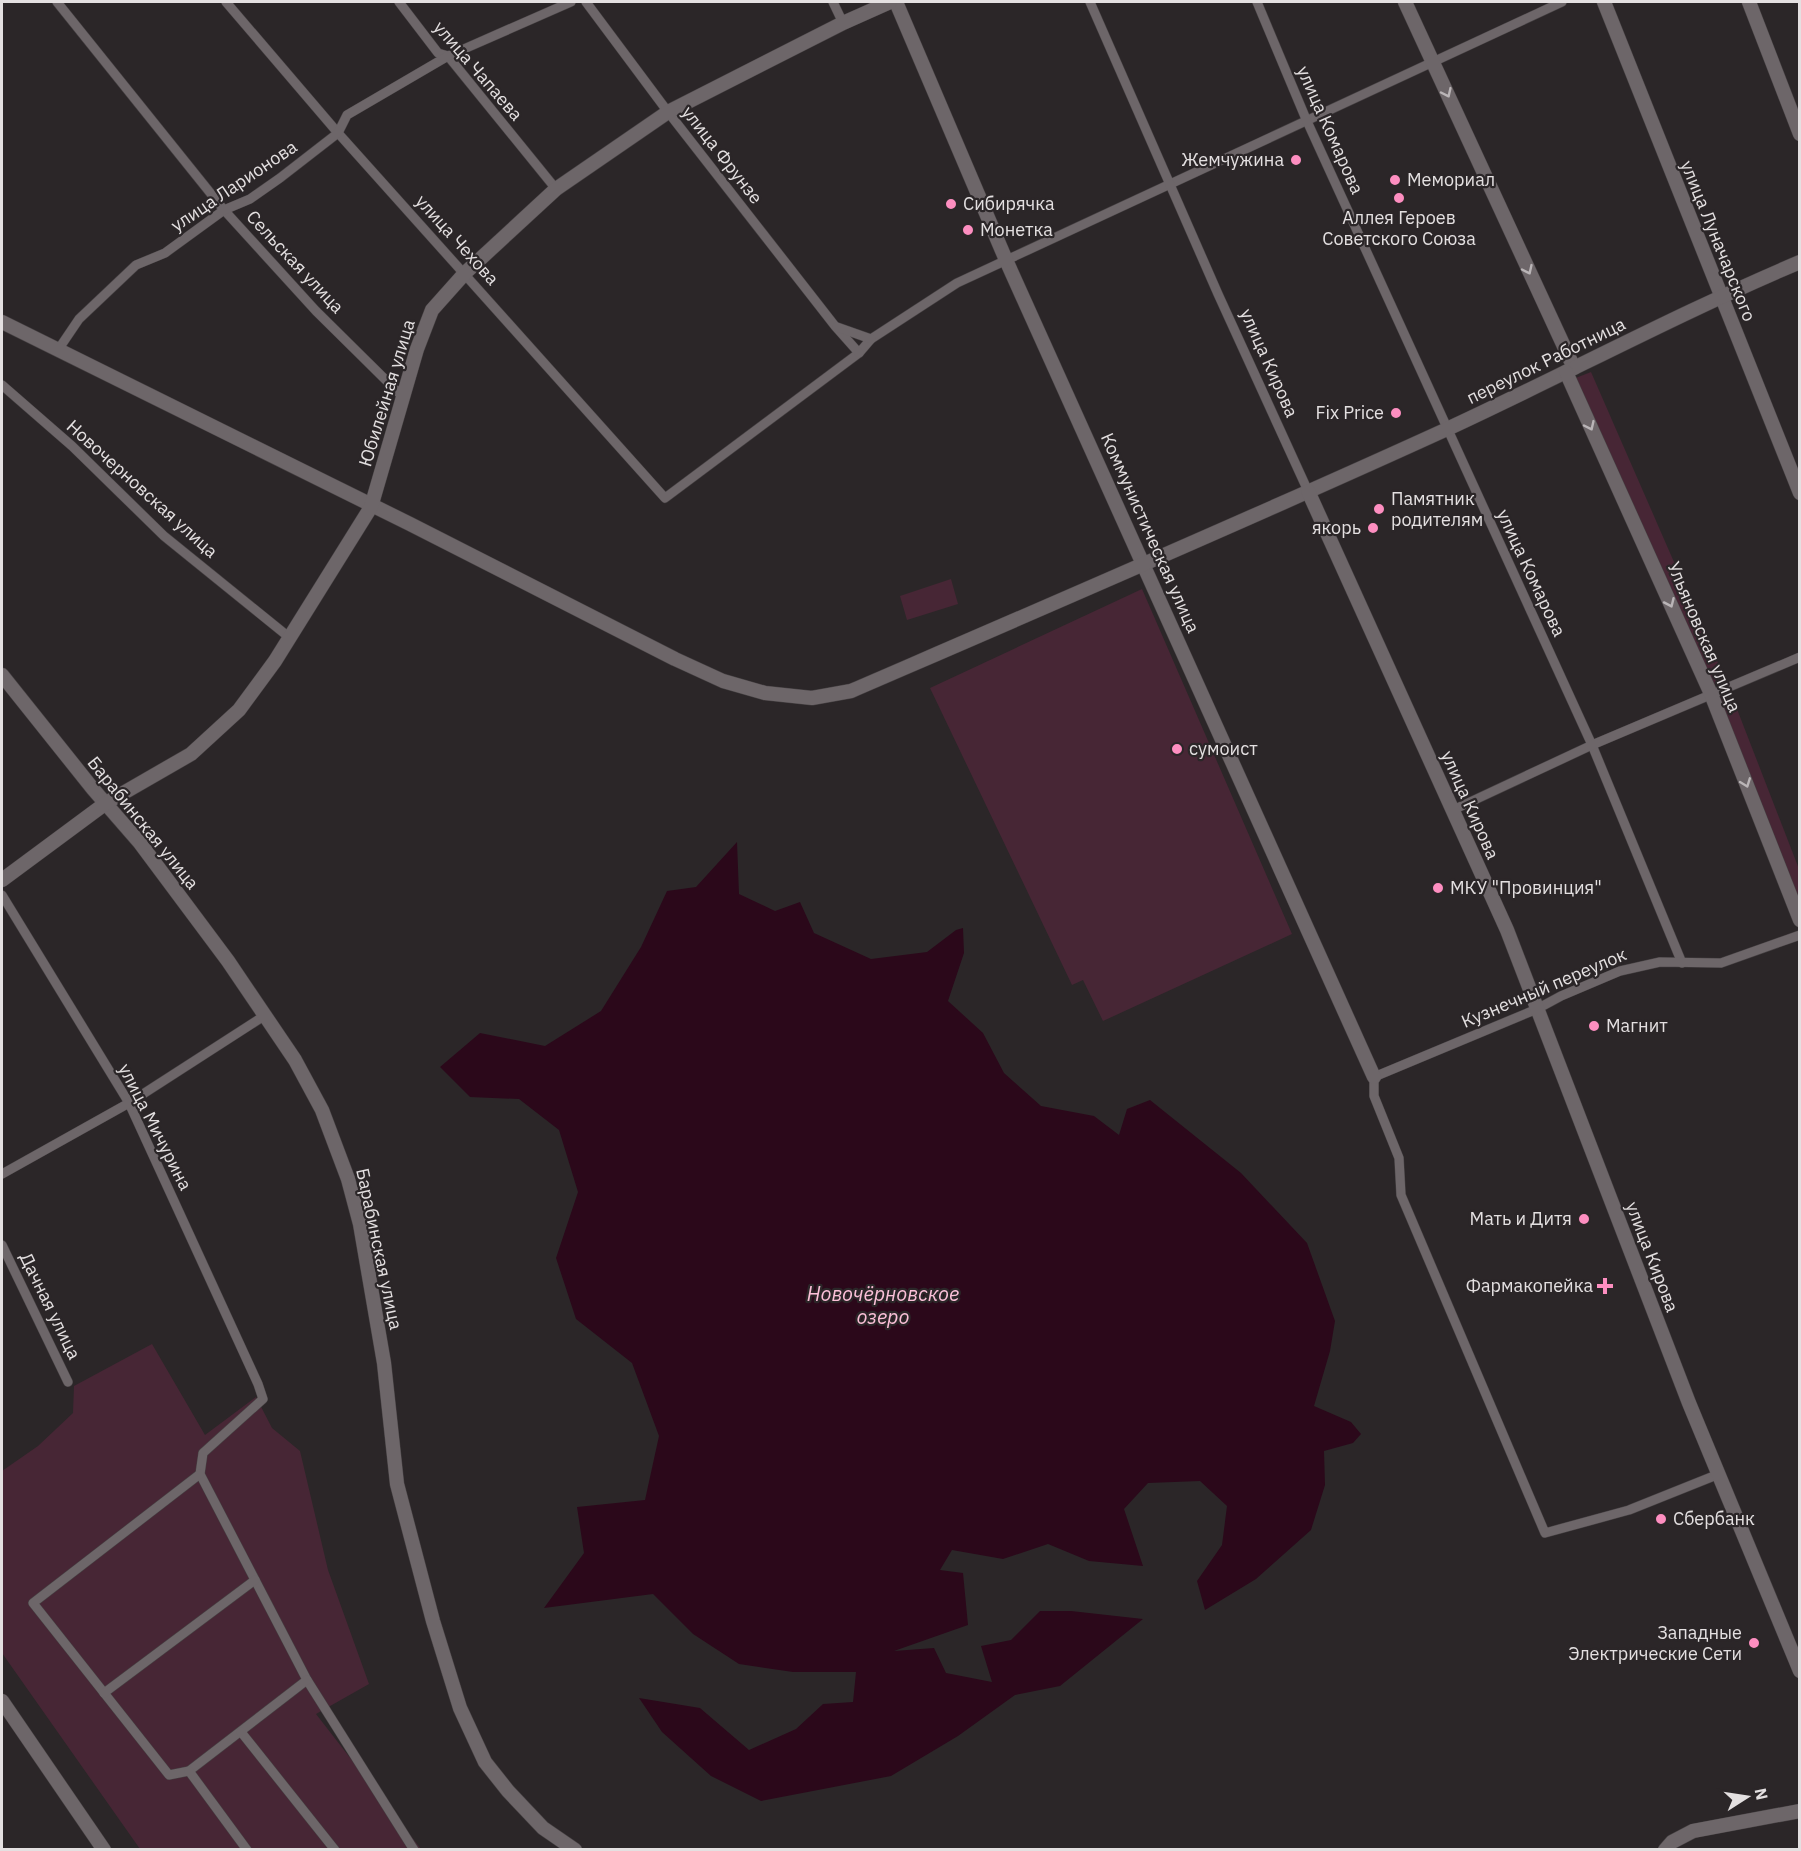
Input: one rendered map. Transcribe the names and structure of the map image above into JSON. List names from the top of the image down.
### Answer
{
  "streets": {
    "street": [
      "улица Чапаева",
      "улица Комарова",
      "улица Фрунзе",
      "улица Ларионова",
      "улица Чехова",
      "улица Луначарского",
      "Сельская улица",
      "переулок Работница",
      "улица Кирова",
      "Юбилейная улица",
      "Новочерновская улица",
      "Коммунистическая улица",
      "Ульяновская улица",
      "Барабинская улица",
      "Кузнечный переулок",
      "улица Мичурина",
      "Дачная улица"
    ]
  },
  "crossings": [
    ["улица Чапаева", "улица Ларионова"],
    ["улица Чапаева", "Юбилейная улица"],
    ["улица Комарова", "переулок Работница"],
    ["улица Комарова", "Кузнечный переулок"],
    ["улица Фрунзе", "улица Чехова"],
    ["улица Фрунзе", "Юбилейная улица"],
    ["улица Ларионова", "улица Чехова"],
    ["улица Ларионова", "Сельская улица"],
    ["улица Ларионова", "переулок Работница"],
    ["улица Чехова", "Юбилейная улица"],
    ["улица Луначарского", "переулок Работница"],
    ["Сельская улица", "Юбилейная улица"],
    ["переулок Работница", "улица Кирова"],
    ["переулок Работница", "Юбилейная улица"],
    ["переулок Работница", "Коммунистическая улица"],
    ["переулок Работница", "Ульяновская улица"],
    ["улица Кирова", "Кузнечный переулок"],
    ["Юбилейная улица", "Новочерновская улица"],
    ["Юбилейная улица", "Барабинская улица"],
    ["Коммунистическая улица", "Кузнечный переулок"]
  ],
  "one_way": ["Ульяновская улица"],
  "water": ["Новочёрновское озеро"],
  "places": {
    "other": [
      "Жемчужина",
      "Мемориал",
      "Аллея Героев Советского Союза",
      "Сибирячка",
      "Монетка",
      "Fix Price",
      "Памятник родителям",
      "якорь",
      "сумоист",
      "МКУ \"Провинция\"",
      "Магнит",
      "Мать и Дитя",
      "Сбербанк",
      "Западные Электрические Сети"
    ],
    "health": ["Фармакопейка"]
  },
  "north": "right"
}
